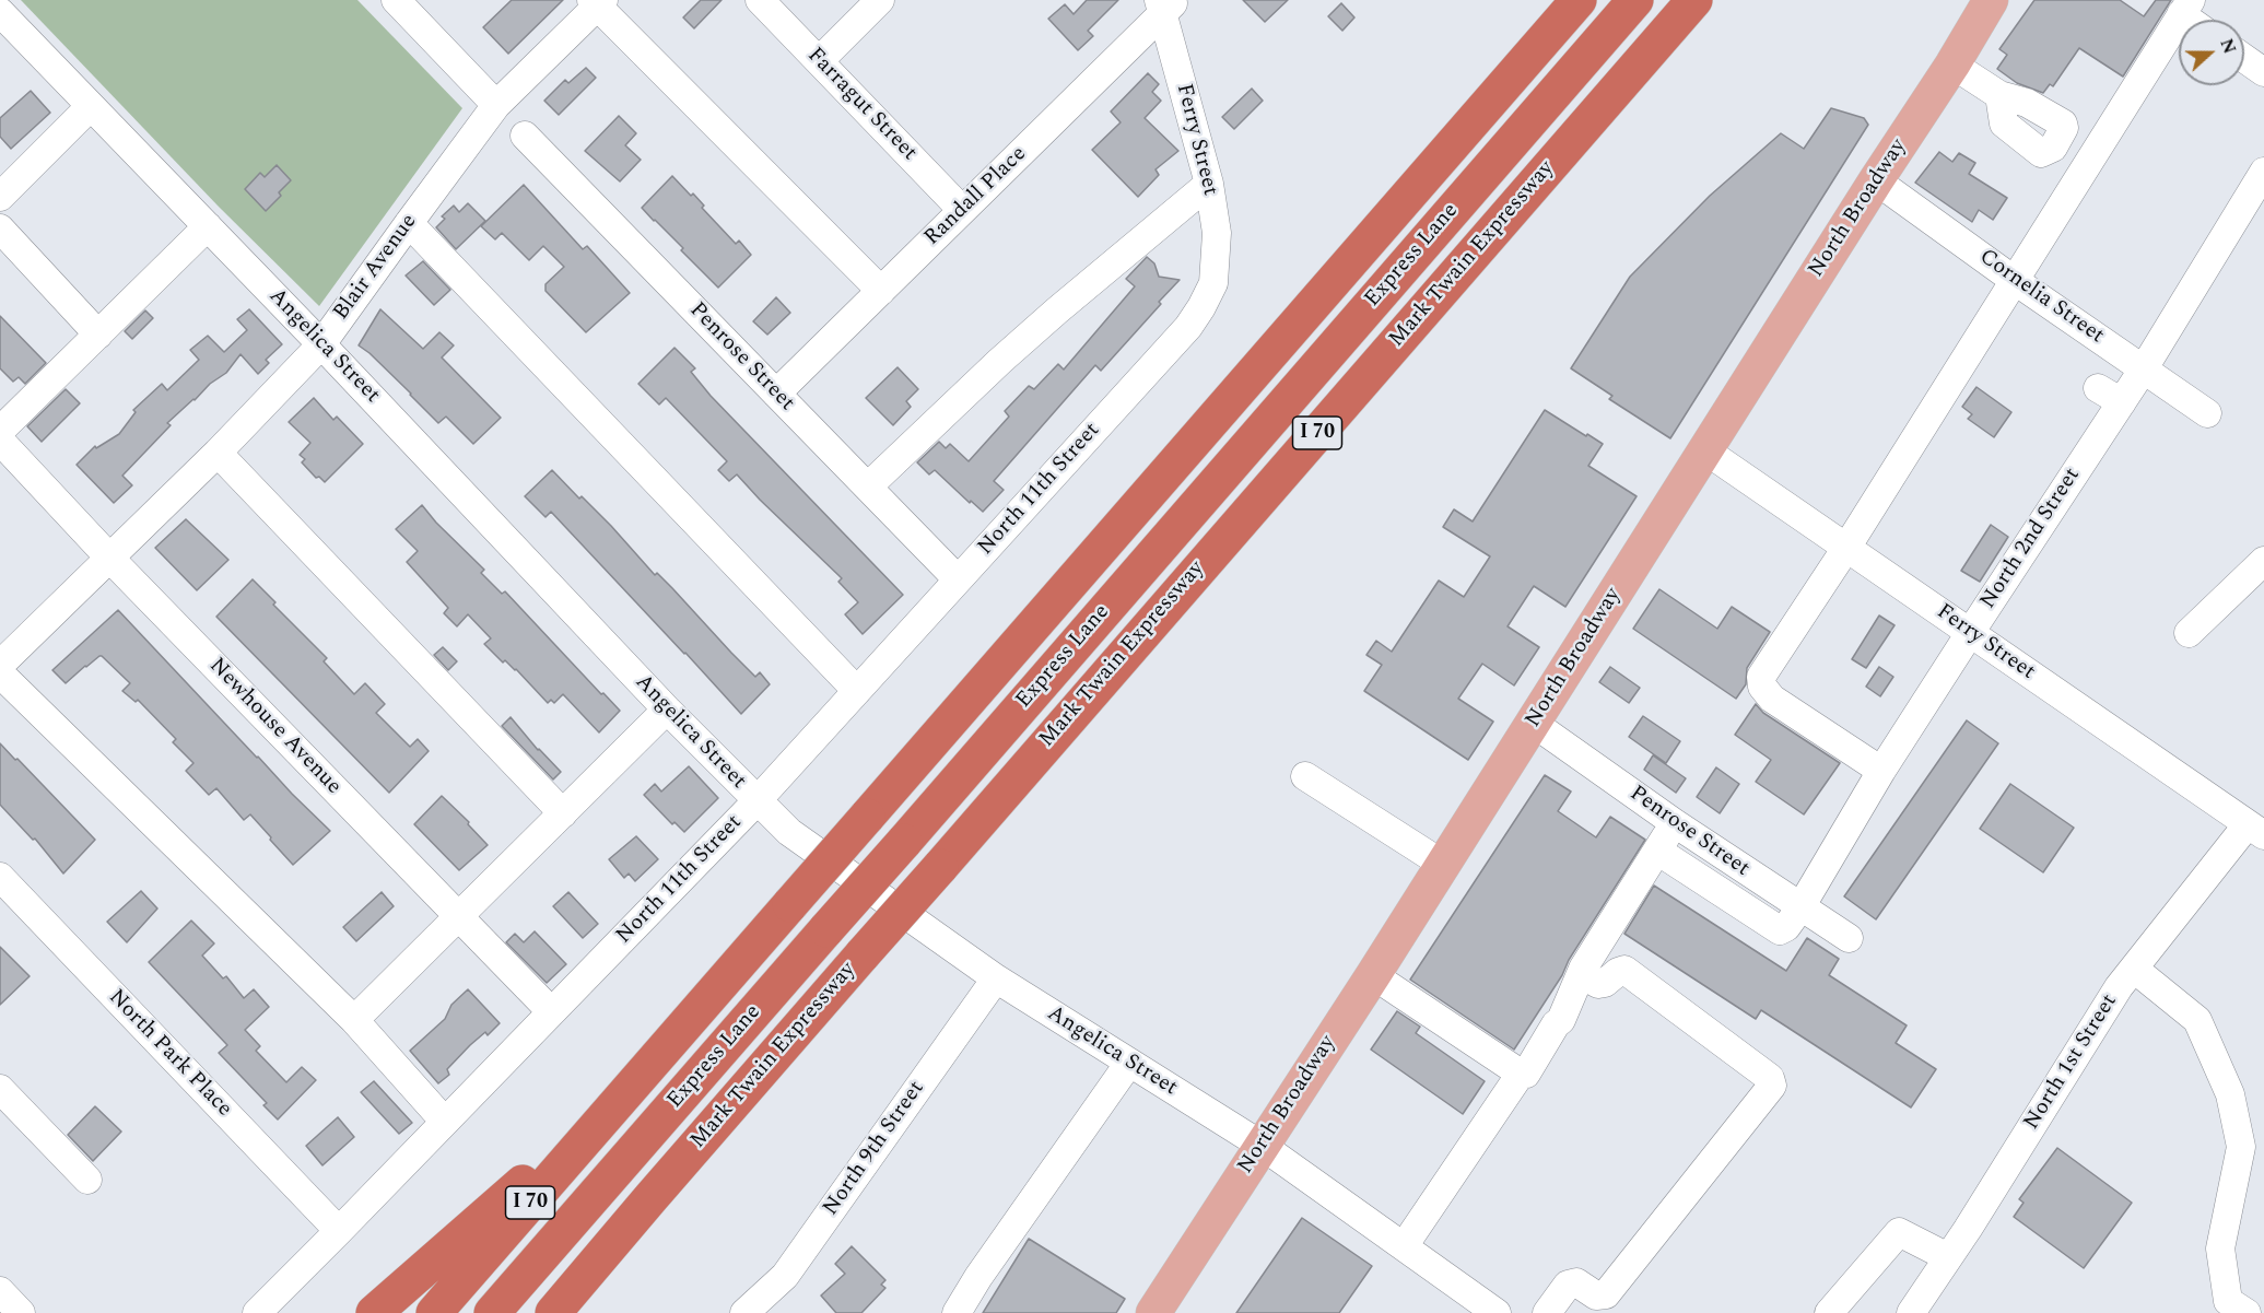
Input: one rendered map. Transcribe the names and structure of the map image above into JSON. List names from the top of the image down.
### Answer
{
  "streets": {
    "highway": ["Mark Twain Expressway", "Express Lane", "I 70"],
    "main road": ["North Broadway"],
    "street": [
      "Farragut Street",
      "Ferry Street",
      "Randall Place",
      "Blair Avenue",
      "Cornelia Street",
      "Angelica Street",
      "Penrose Street",
      "North 11th Street",
      "North 2nd Street",
      "Newhouse Avenue",
      "North Park Place",
      "North 1st Street",
      "North 9th Street"
    ]
  },
  "crossings": [
    ["Farragut Street", "Randall Place"],
    ["Ferry Street", "Randall Place"],
    ["Ferry Street", "North Broadway"],
    ["Ferry Street", "North 11th Street"],
    ["Ferry Street", "North 2nd Street"],
    ["Ferry Street", "North 1st Street"],
    ["Randall Place", "Penrose Street"],
    ["North Broadway", "Cornelia Street"],
    ["North Broadway", "Angelica Street"],
    ["North Broadway", "Penrose Street"],
    ["Blair Avenue", "Angelica Street"],
    ["Blair Avenue", "Newhouse Avenue"],
    ["Cornelia Street", "North 2nd Street"],
    ["Angelica Street", "North 11th Street"],
    ["Angelica Street", "North 9th Street"],
    ["Penrose Street", "North 11th Street"],
    ["Penrose Street", "North 2nd Street"],
    ["North 11th Street", "Newhouse Avenue"],
    ["North 11th Street", "North Park Place"]
  ],
  "north": "right"
}
